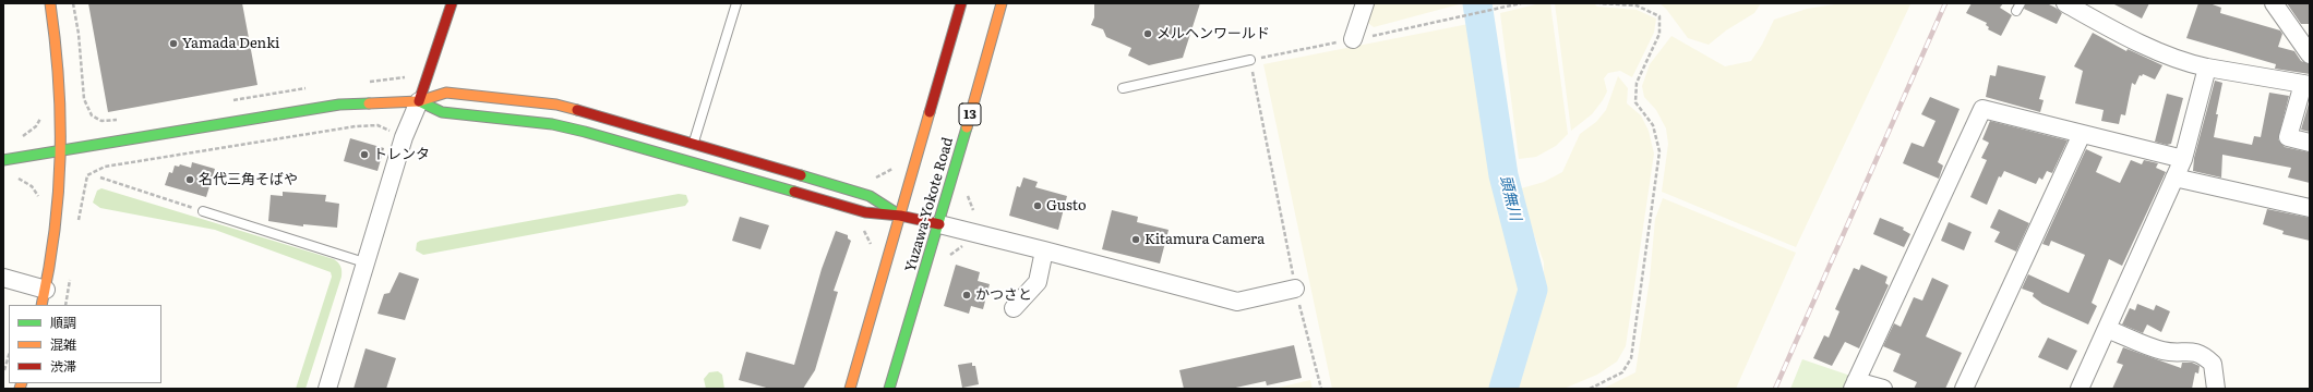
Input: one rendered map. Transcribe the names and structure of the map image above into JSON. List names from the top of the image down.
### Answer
{
  "streets": {
    "main road": ["13", "Yuzawa-Yokote Road"]
  },
  "water": ["頭無川"],
  "places": [
    "メルヘンワールド",
    "Yamada Denki",
    "トレンタ",
    "名代三角そばや",
    "Gusto",
    "Kitamura Camera",
    "かつさと"
  ],
  "legend": ["順調", "混雑", "渋滞"]
}
